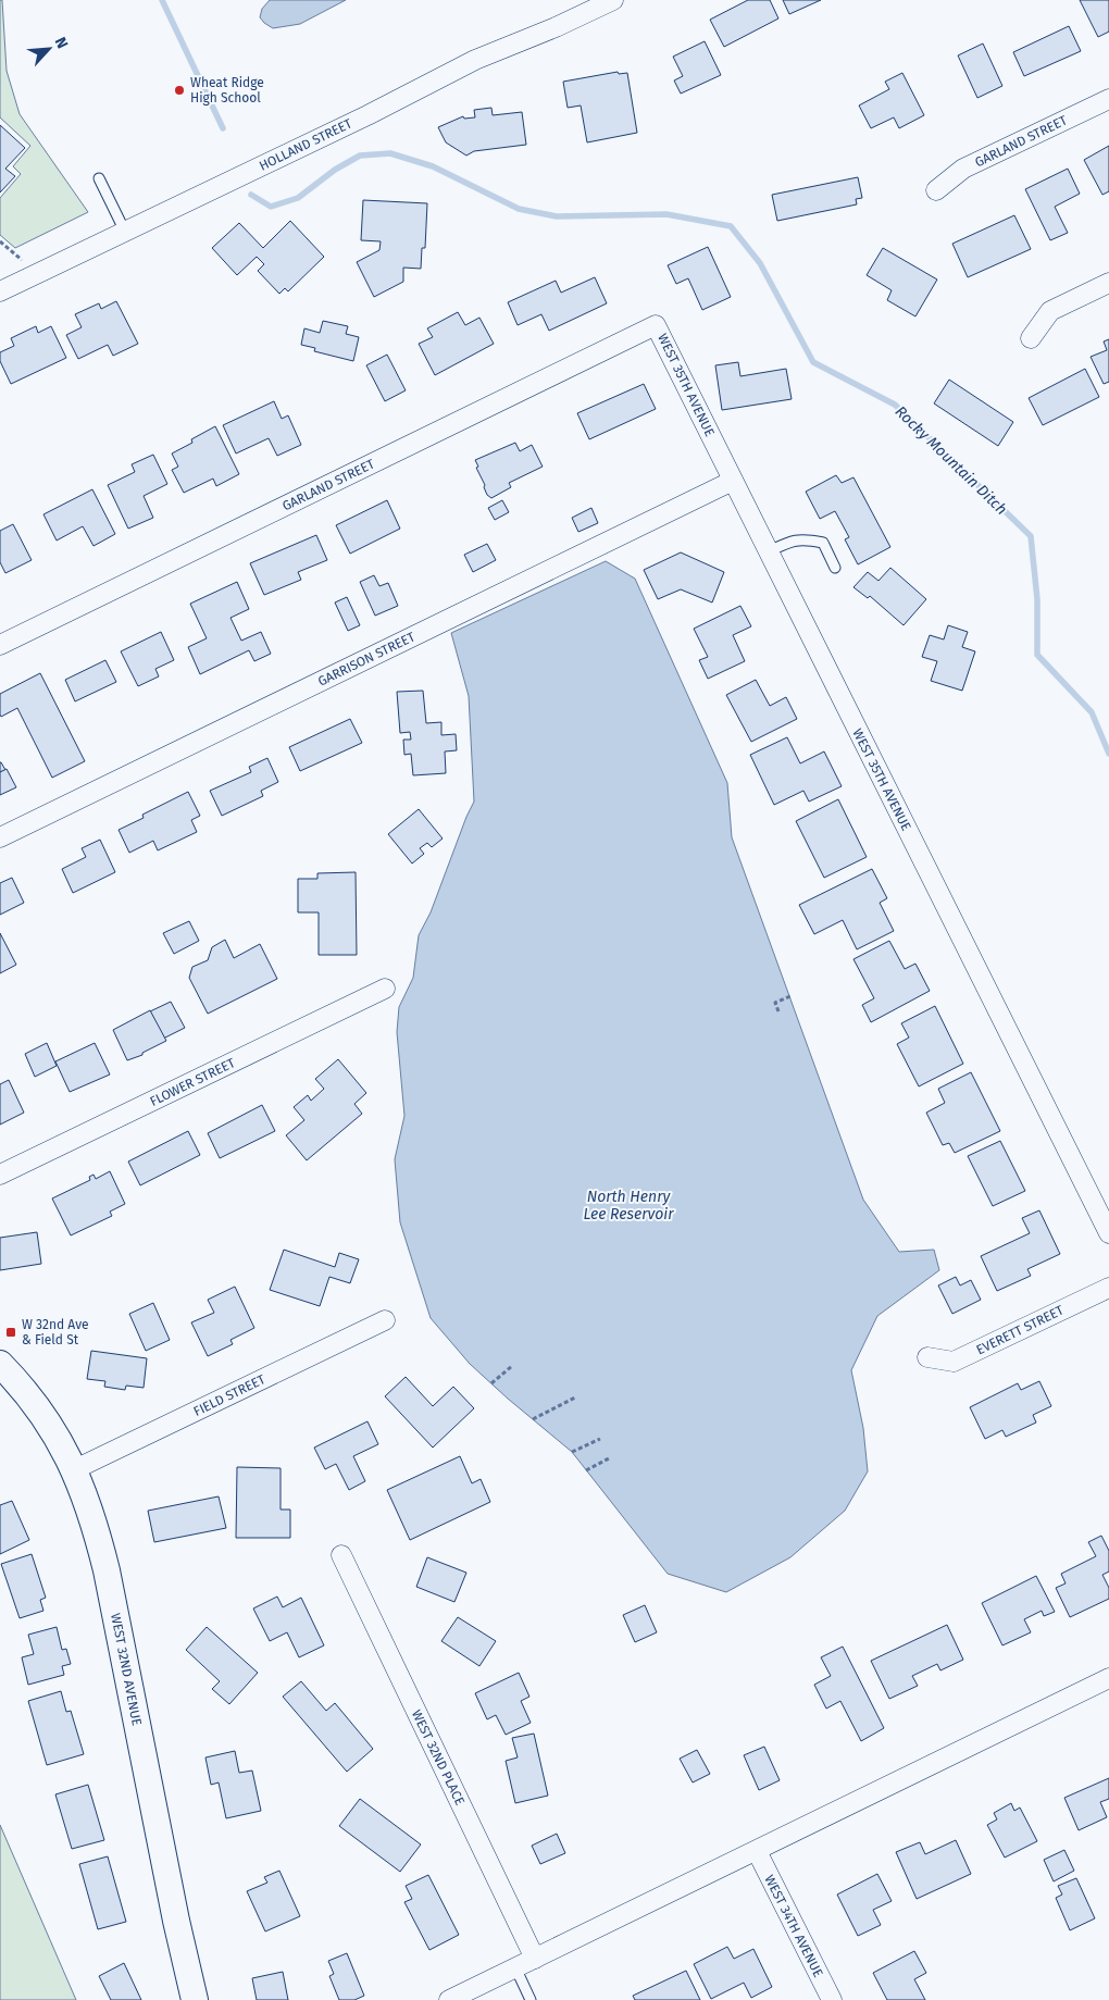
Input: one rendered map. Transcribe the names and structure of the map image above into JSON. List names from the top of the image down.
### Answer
{
  "streets": {
    "street": [
      "GARLAND STREET",
      "HOLLAND STREET",
      "WEST 35TH AVENUE",
      "GARRISON STREET",
      "FLOWER STREET",
      "EVERETT STREET",
      "FIELD STREET",
      "WEST 32ND AVENUE",
      "WEST 32ND PLACE",
      "WEST 34TH AVENUE"
    ]
  },
  "crossings": [
    ["GARLAND STREET", "WEST 35TH AVENUE"],
    ["WEST 35TH AVENUE", "GARRISON STREET"],
    ["FIELD STREET", "WEST 32ND AVENUE"]
  ],
  "water": ["Rocky Mountain Ditch", "North Henry Lee Reservoir"],
  "places": {
    "other": ["Wheat Ridge High School"],
    "transit": ["W 32nd Ave & Field St"]
  },
  "north": "top right"
}
